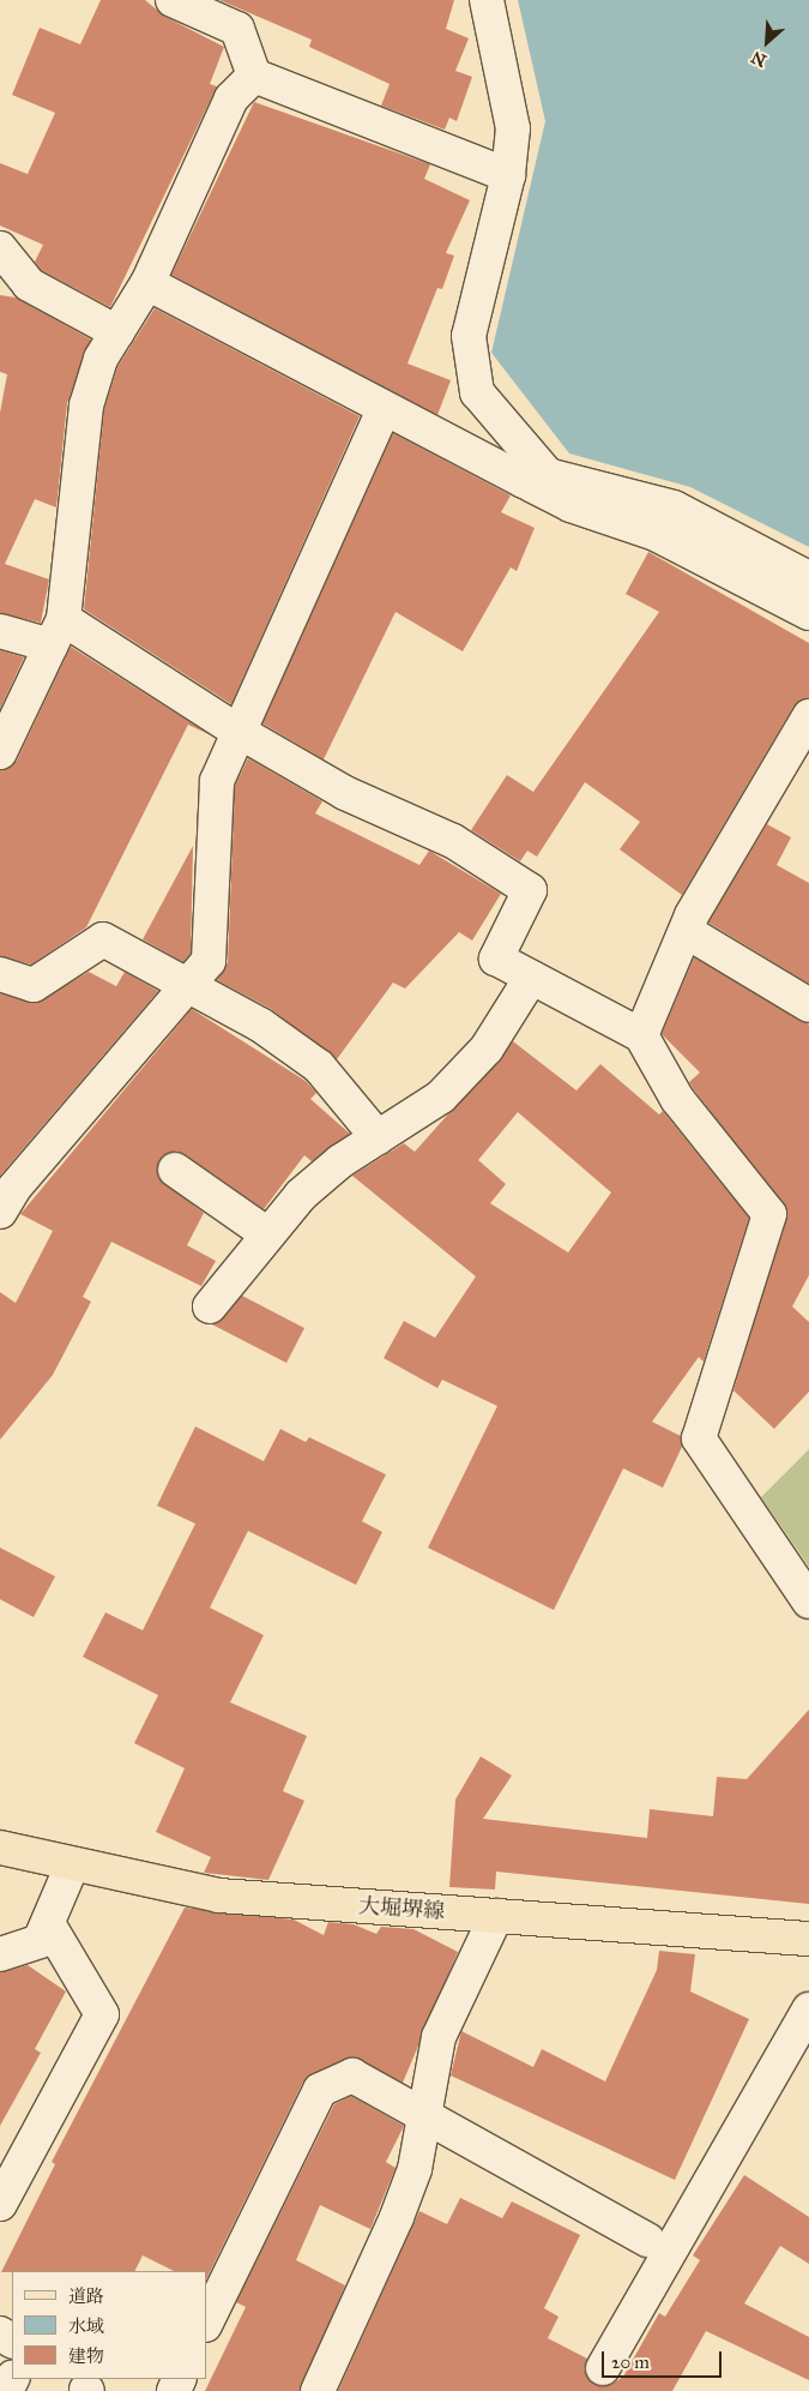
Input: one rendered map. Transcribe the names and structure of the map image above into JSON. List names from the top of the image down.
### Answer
{
  "streets": {
    "main road": ["大堀堺線"]
  },
  "legend": ["道路", "水域", "建物"],
  "scale_bar": "20 m",
  "north": "bottom left"
}
